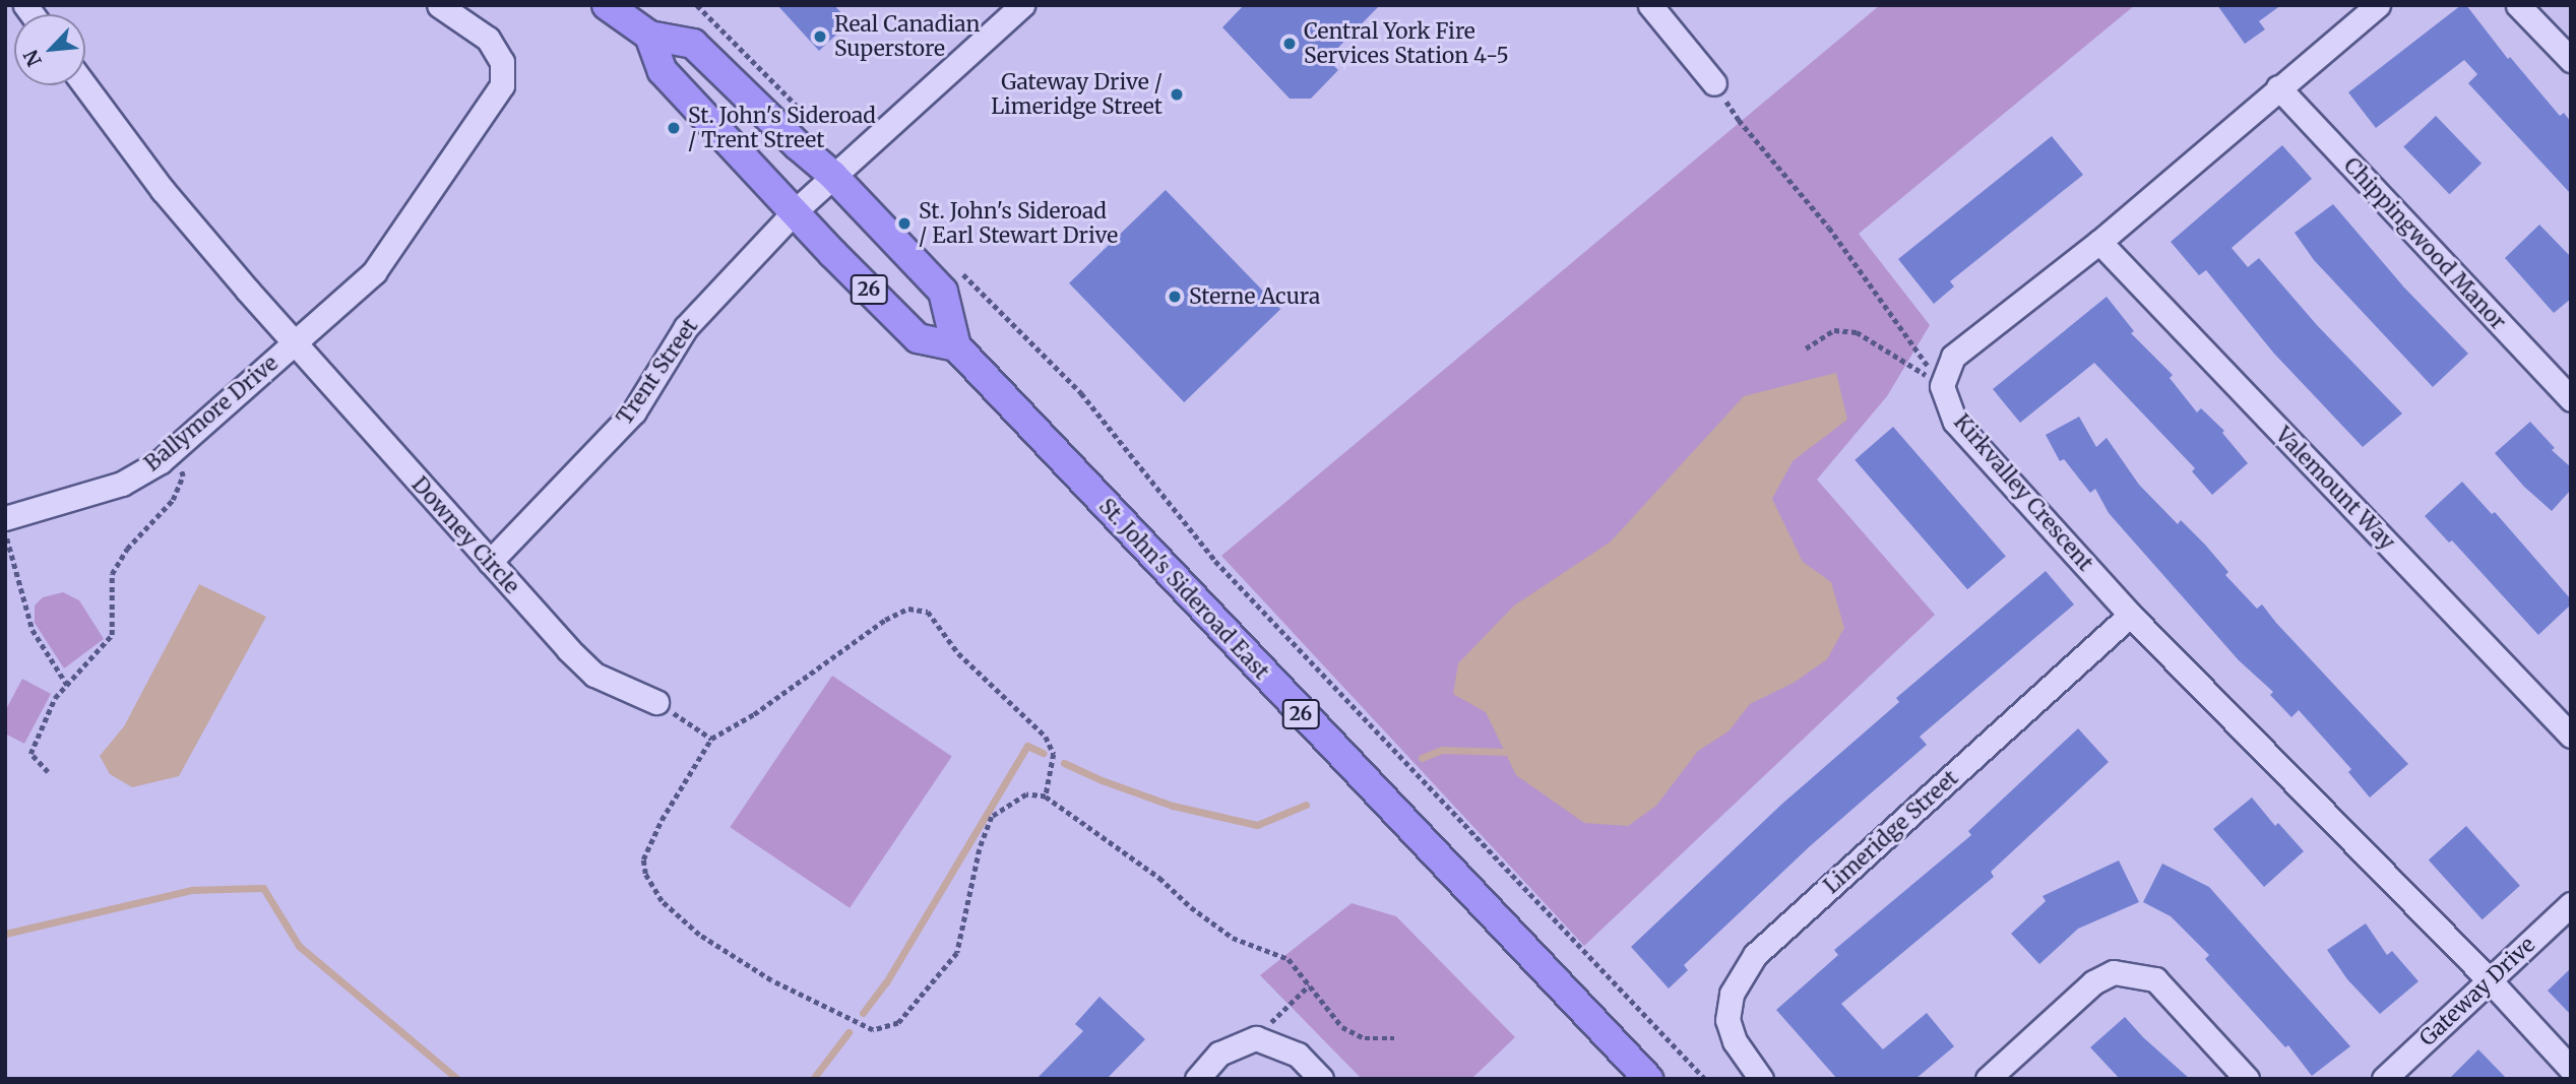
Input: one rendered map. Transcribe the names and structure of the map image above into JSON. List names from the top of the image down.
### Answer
{
  "streets": {
    "main road": ["26", "St. John's Sideroad East"],
    "street": [
      "Chippingwood Manor",
      "Trent Street",
      "Ballymore Drive",
      "Valemount Way",
      "Kirkvalley Crescent",
      "Downey Circle",
      "Limeridge Street",
      "Gateway Drive"
    ]
  },
  "crossings": [
    ["26", "Trent Street"],
    ["26", "St. John's Sideroad East"],
    ["Trent Street", "Downey Circle"],
    ["Trent Street", "St. John's Sideroad East"],
    ["Ballymore Drive", "Downey Circle"],
    ["Kirkvalley Crescent", "Limeridge Street"],
    ["Kirkvalley Crescent", "Gateway Drive"]
  ],
  "places": [
    "Real Canadian Superstore",
    "Central York Fire Services Station 4-5",
    "Gateway Drive / Limeridge Street",
    "St. John's Sideroad / Trent Street",
    "St. John's Sideroad / Earl Stewart Drive",
    "Sterne Acura"
  ],
  "north": "bottom left"
}
